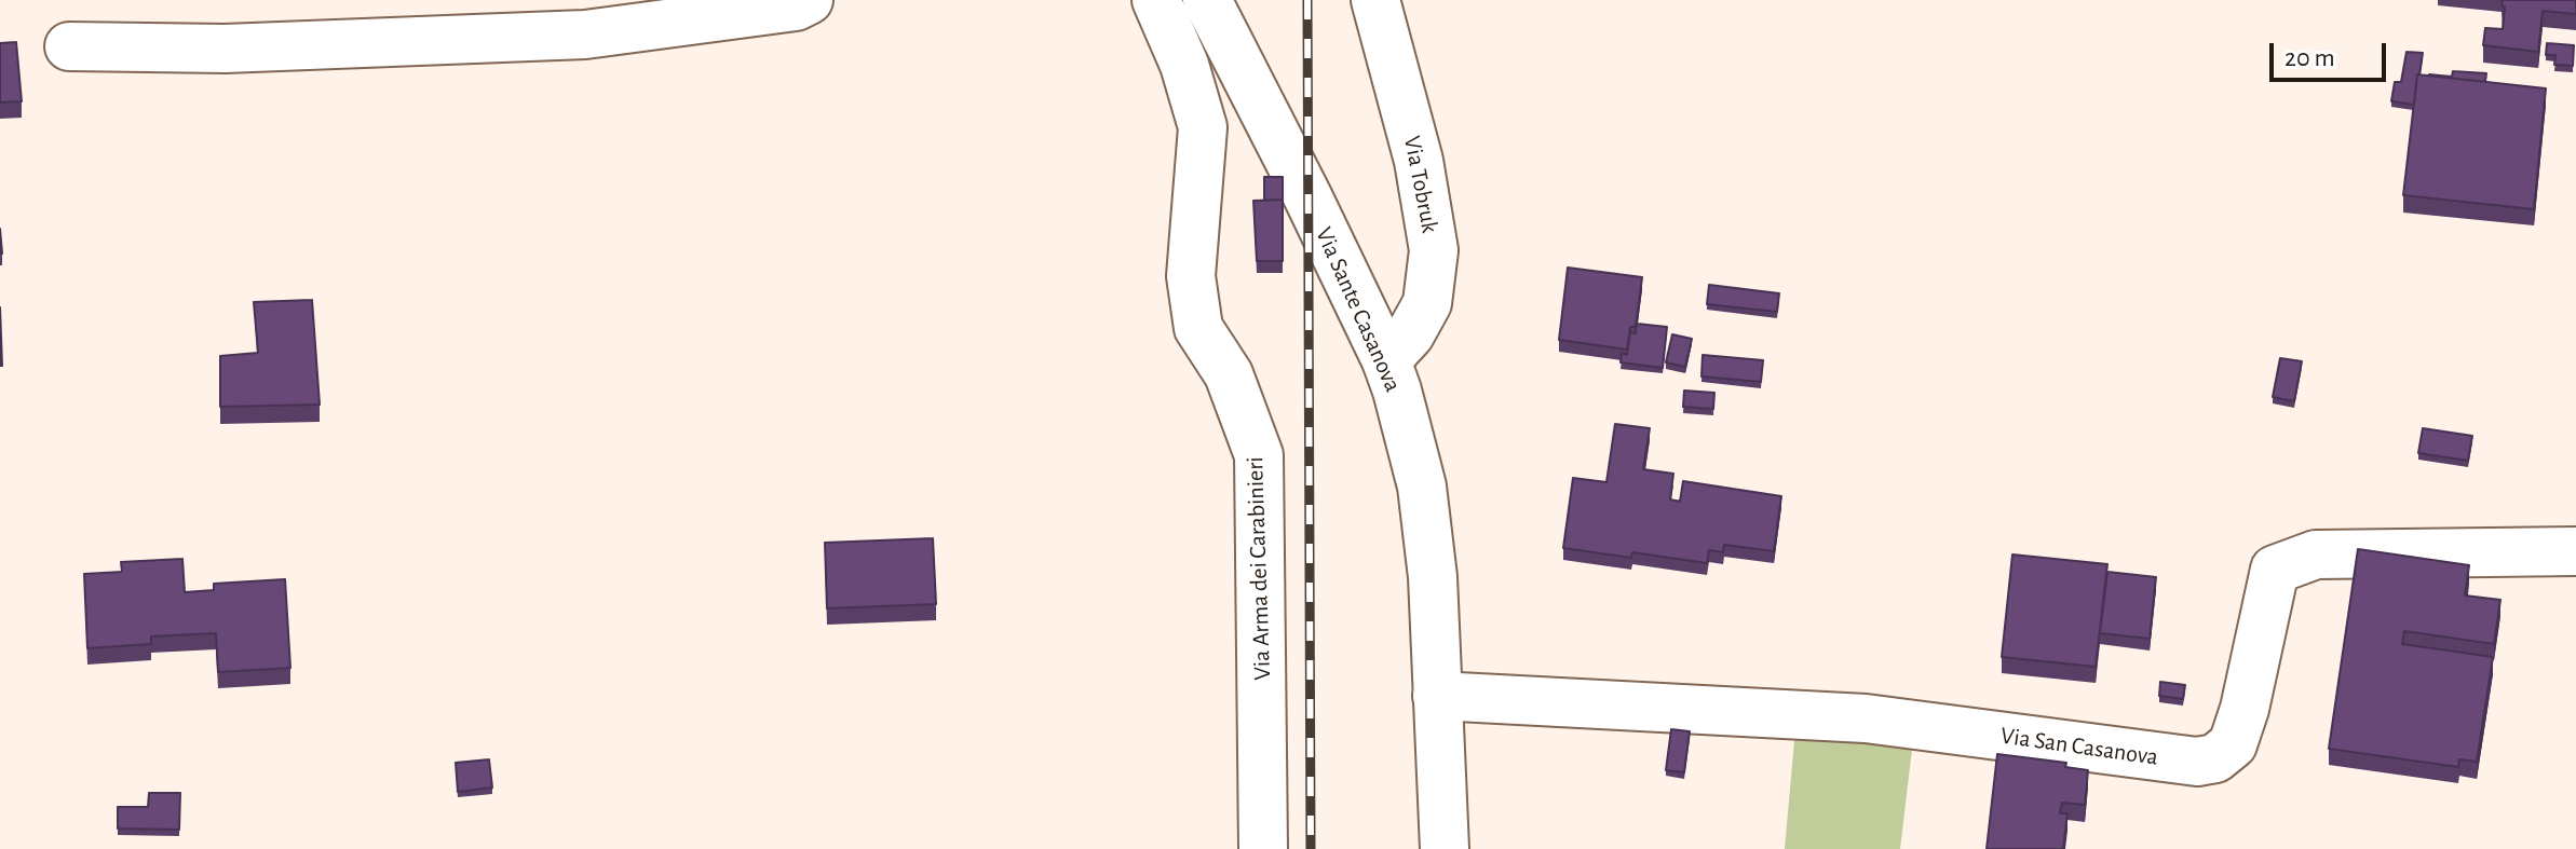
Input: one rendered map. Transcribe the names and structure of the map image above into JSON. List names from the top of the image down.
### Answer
{
  "streets": {
    "street": [
      "Via Tobruk",
      "Via Sante Casanova",
      "Via Arma dei Carabinieri",
      "Via San Casanova"
    ]
  },
  "crossings": [
    ["Via Tobruk", "Via Sante Casanova"],
    ["Via Sante Casanova", "Via San Casanova"]
  ],
  "scale_bar": "20 m"
}
